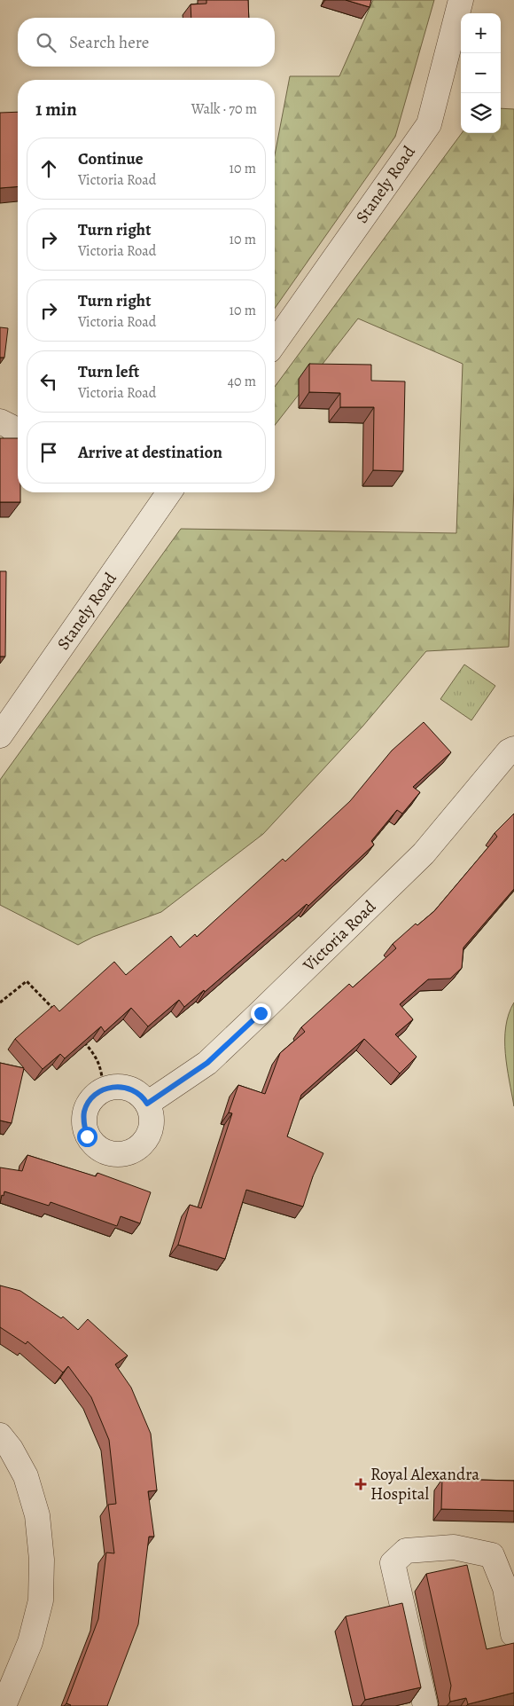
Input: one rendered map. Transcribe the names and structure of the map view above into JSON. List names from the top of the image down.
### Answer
{
  "streets": {
    "street": ["Stanely Road", "Victoria Road"]
  },
  "places": {
    "health": ["Royal Alexandra Hospital"]
  },
  "page": {
    "map_buttons": ["+", "−"],
    "search": "Search here",
    "heading": ["1 min", "Walk · 70 m"],
    "list": [
      ["Continue", "Victoria Road", "10 m"],
      ["Turn right", "Victoria Road", "10 m"],
      ["Turn right", "Victoria Road", "10 m"],
      ["Turn left", "Victoria Road", "40 m"],
      "Arrive at destination"
    ]
  }
}
